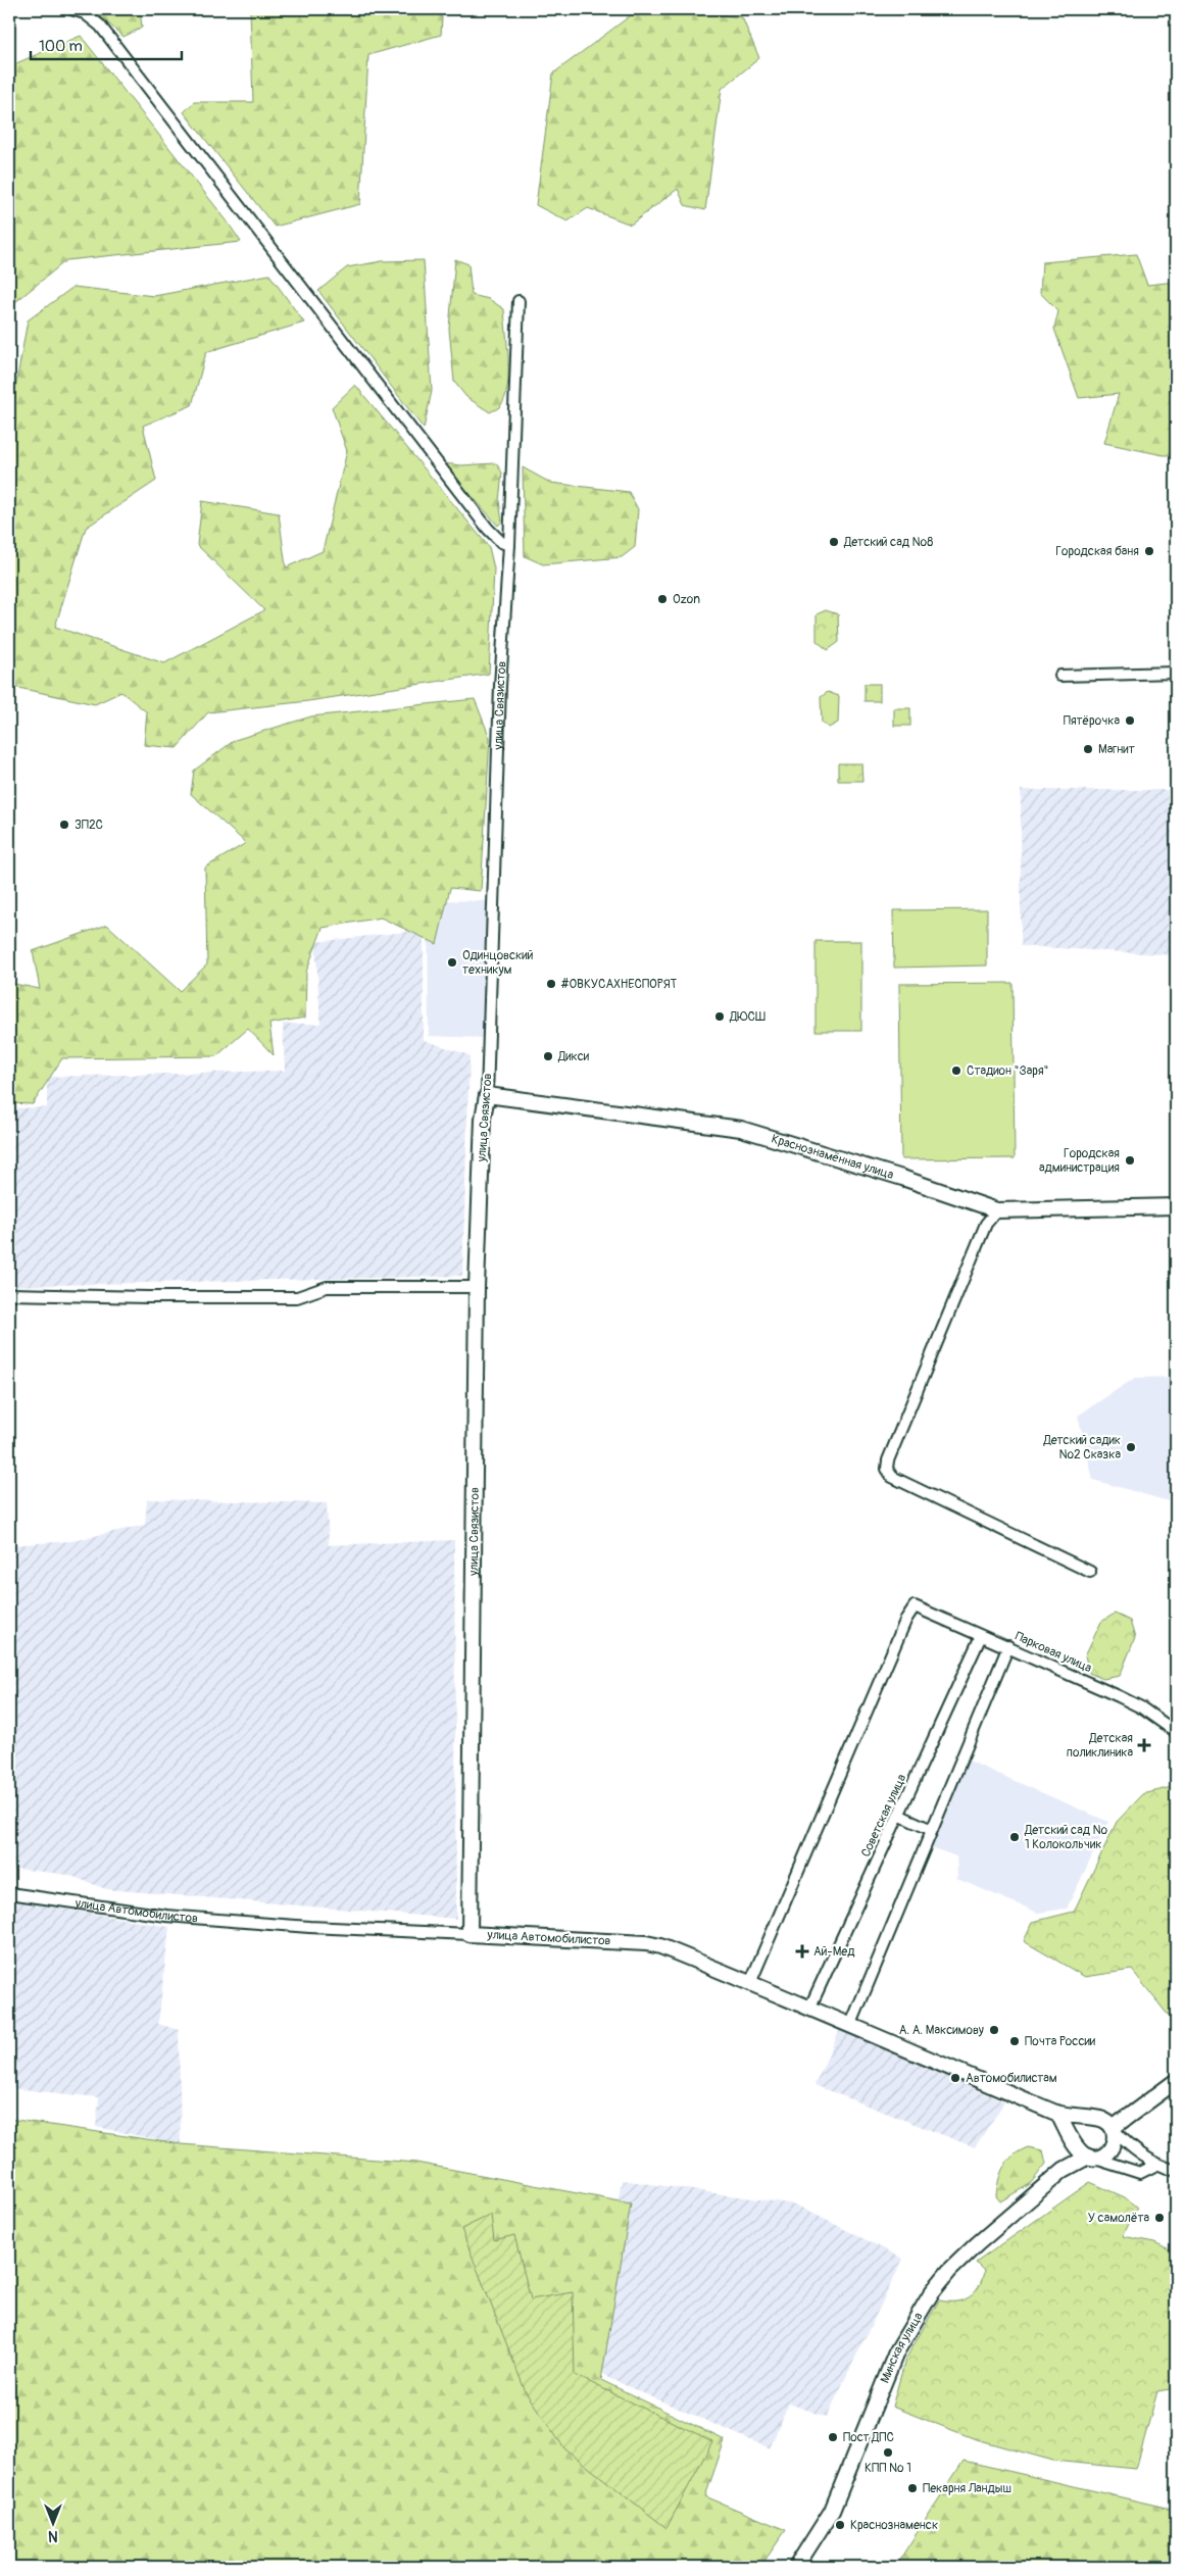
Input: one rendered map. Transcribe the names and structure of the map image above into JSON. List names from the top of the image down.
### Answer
{
  "streets": {
    "street": [
      "улица Связистов",
      "Краснознамённая улица",
      "Парковая улица",
      "Советская улица",
      "улица Автомобилистов",
      "Минская улица"
    ]
  },
  "crossings": [
    ["улица Связистов", "Краснознамённая улица"],
    ["улица Связистов", "улица Автомобилистов"],
    ["Парковая улица", "Советская улица"],
    ["Парковая улица", "улица Автомобилистов"],
    ["Советская улица", "улица Автомобилистов"],
    ["улица Автомобилистов", "Минская улица"]
  ],
  "places": {
    "other": [
      "Детский сад №8",
      "Городская баня",
      "Ozon",
      "Пятёрочка",
      "Магнит",
      "3П2С",
      "Одинцовский техникум",
      "#ОВКУСАХНЕСПОРЯТ",
      "ДЮСШ",
      "Дикси",
      "Стадион \"Заря\"",
      "Городская администрация",
      "Детский садик №2 Сказка",
      "Детский сад № 1 Колокольчик",
      "А. А. Максимову",
      "Почта России",
      "Автомобилистам",
      "У самолёта",
      "Пост ДПС",
      "КПП № 1",
      "Пекарня Ландыш",
      "Краснознаменск"
    ],
    "health": ["Детская поликлиника", "Ай-Мед"]
  },
  "scale_bar": "100 m",
  "north": "bottom"
}
